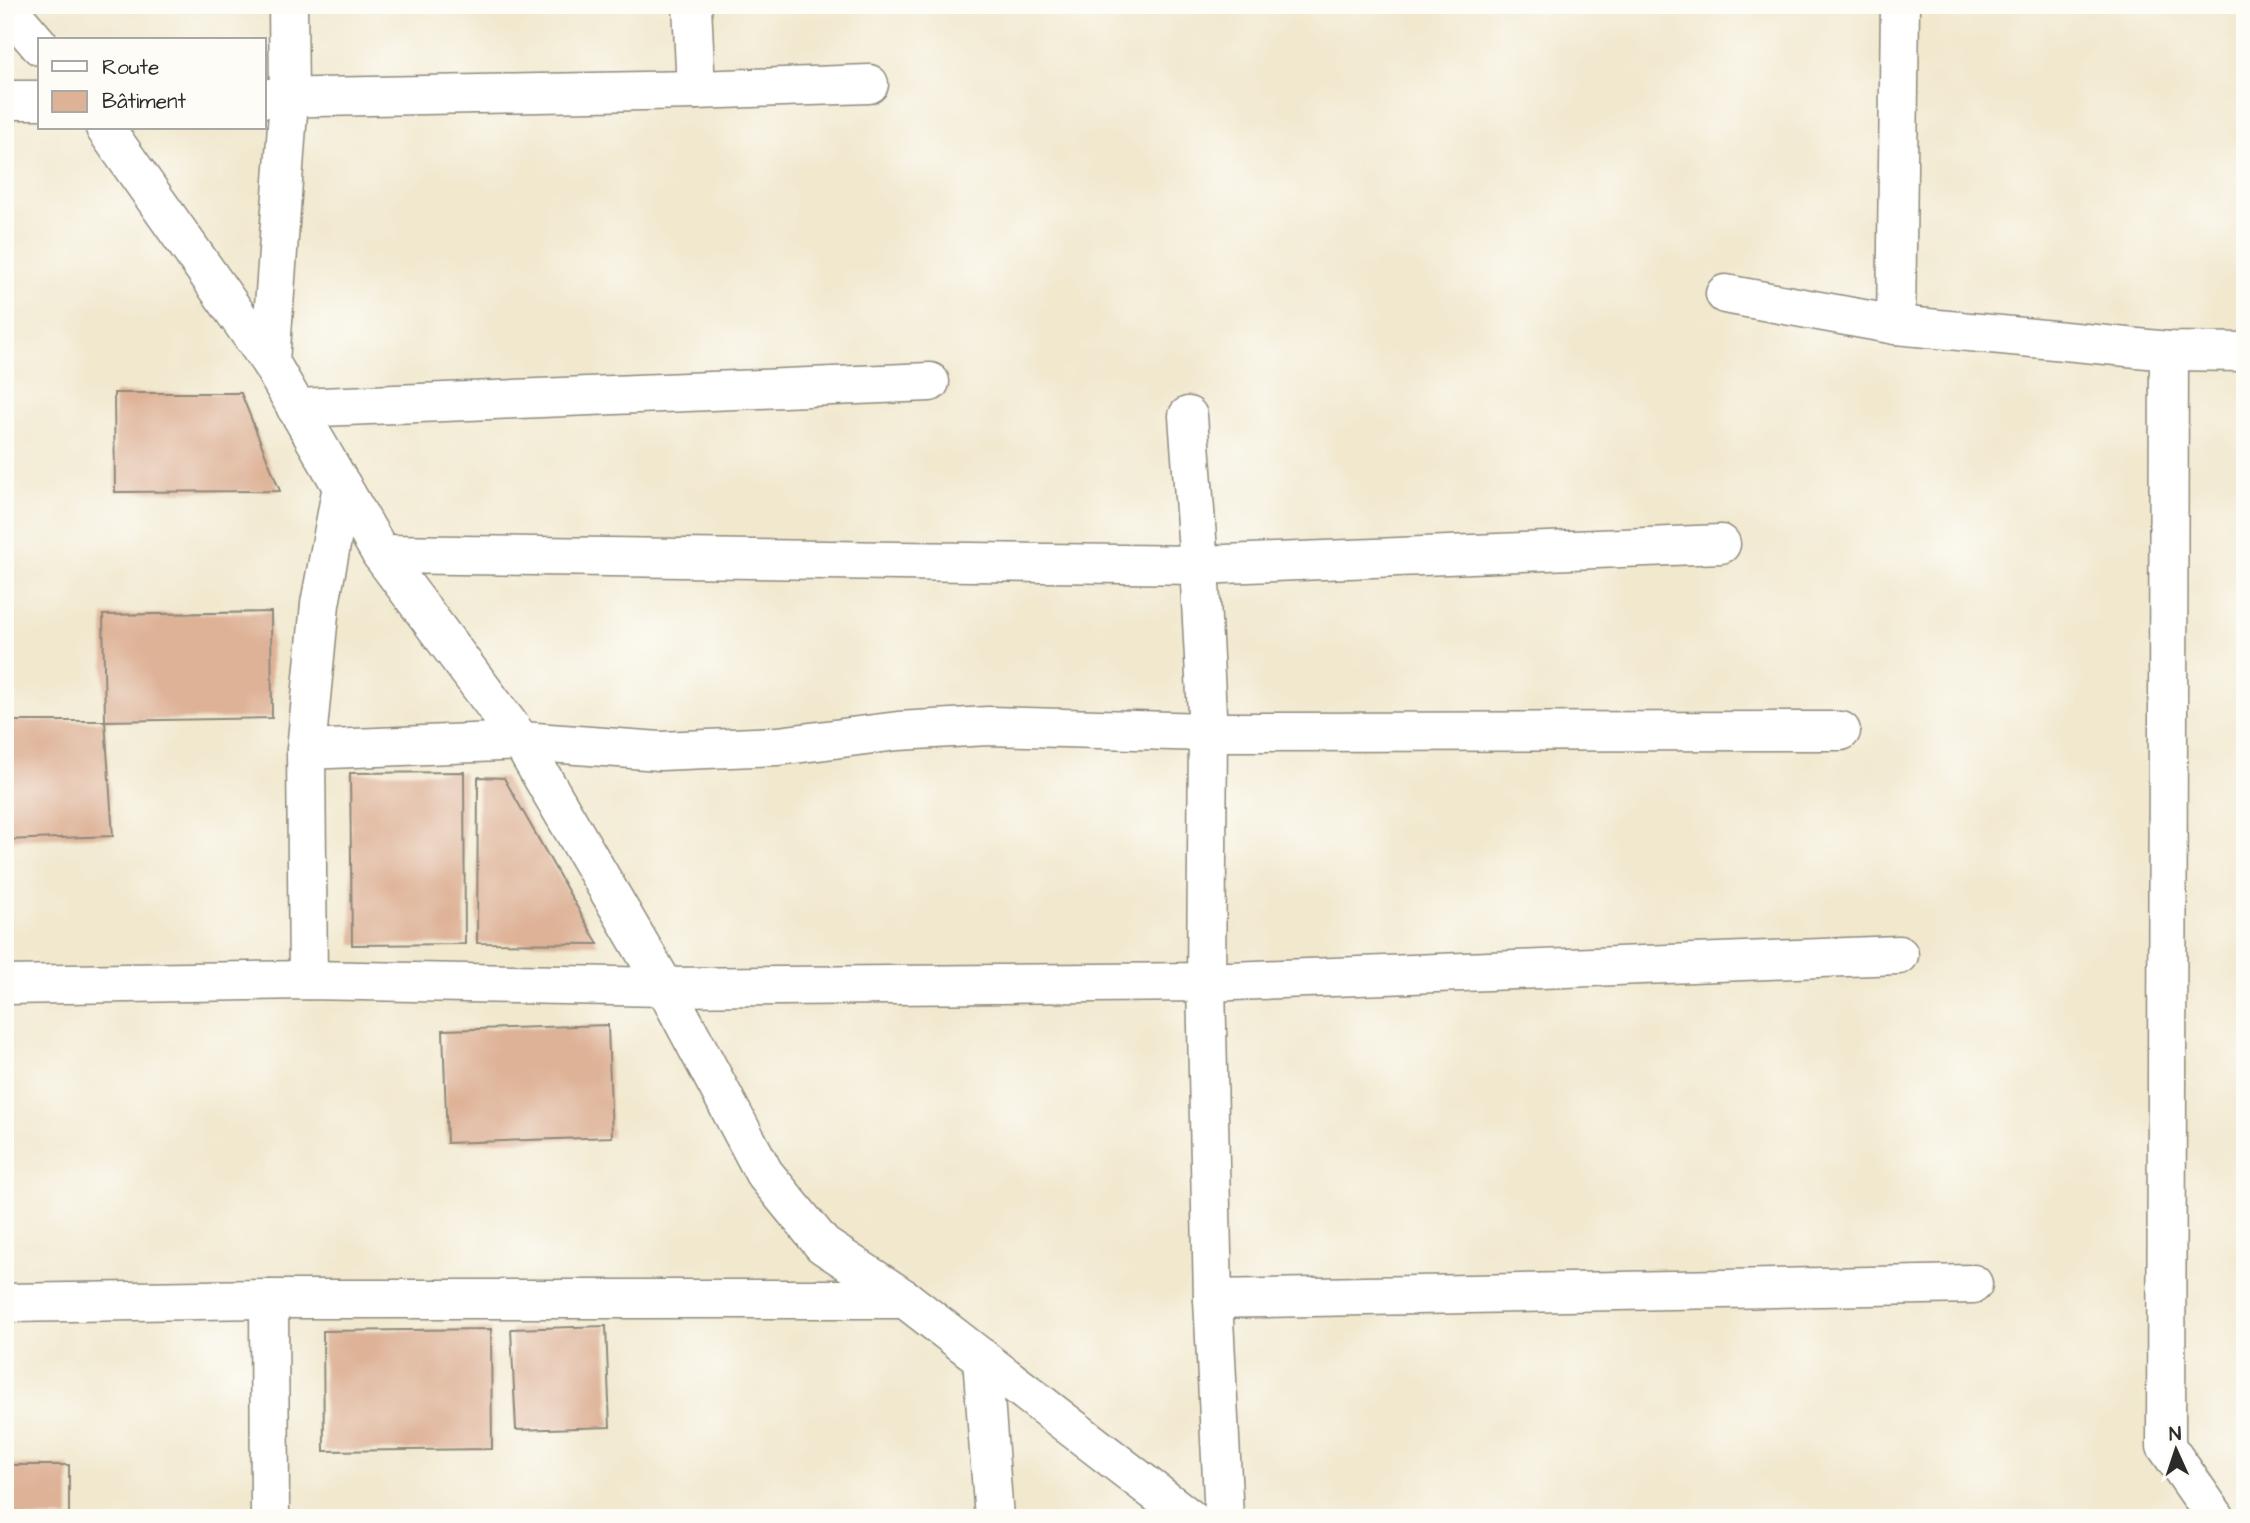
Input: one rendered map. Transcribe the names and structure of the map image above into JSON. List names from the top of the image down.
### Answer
{
  "legend": ["Route", "Bâtiment"],
  "north": "top"
}
